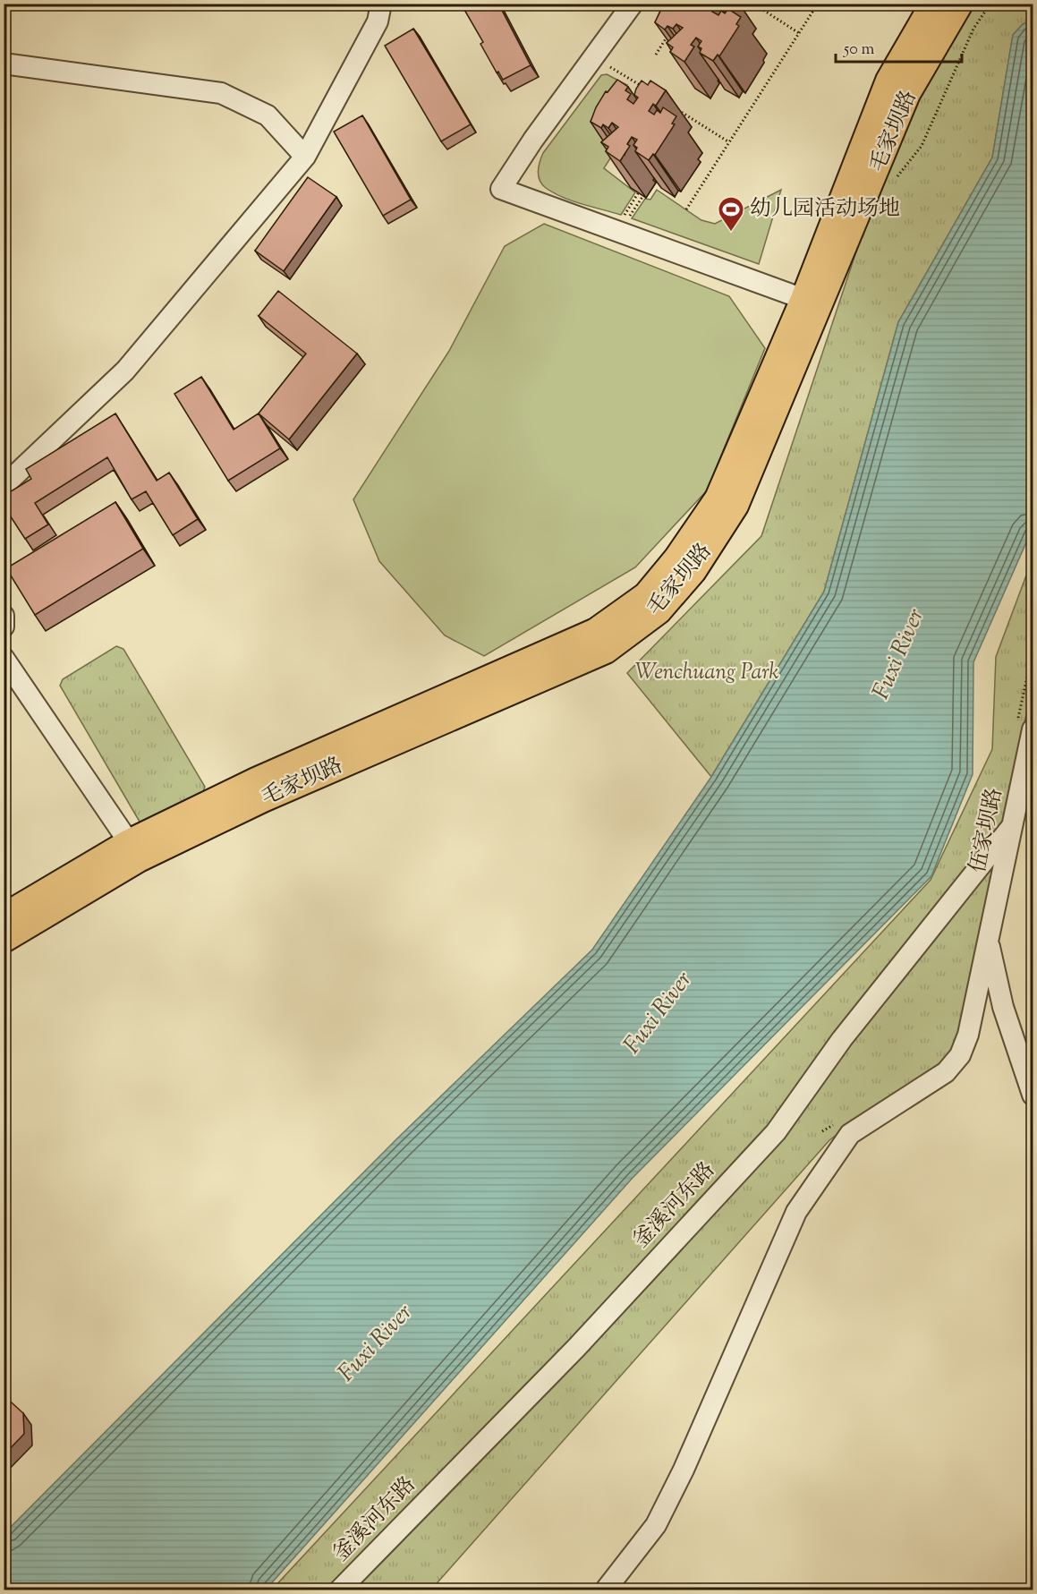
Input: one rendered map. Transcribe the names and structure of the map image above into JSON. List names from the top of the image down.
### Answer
{
  "streets": {
    "main road": ["毛家坝路"],
    "street": ["伍家坝路", "釜溪河东路"]
  },
  "crossings": [
    ["伍家坝路", "釜溪河东路"]
  ],
  "water": ["Fuxi River"],
  "parks": ["Wenchuang Park"],
  "places": {
    "sports": ["幼儿园活动场地"]
  },
  "scale_bar": "50 m"
}
